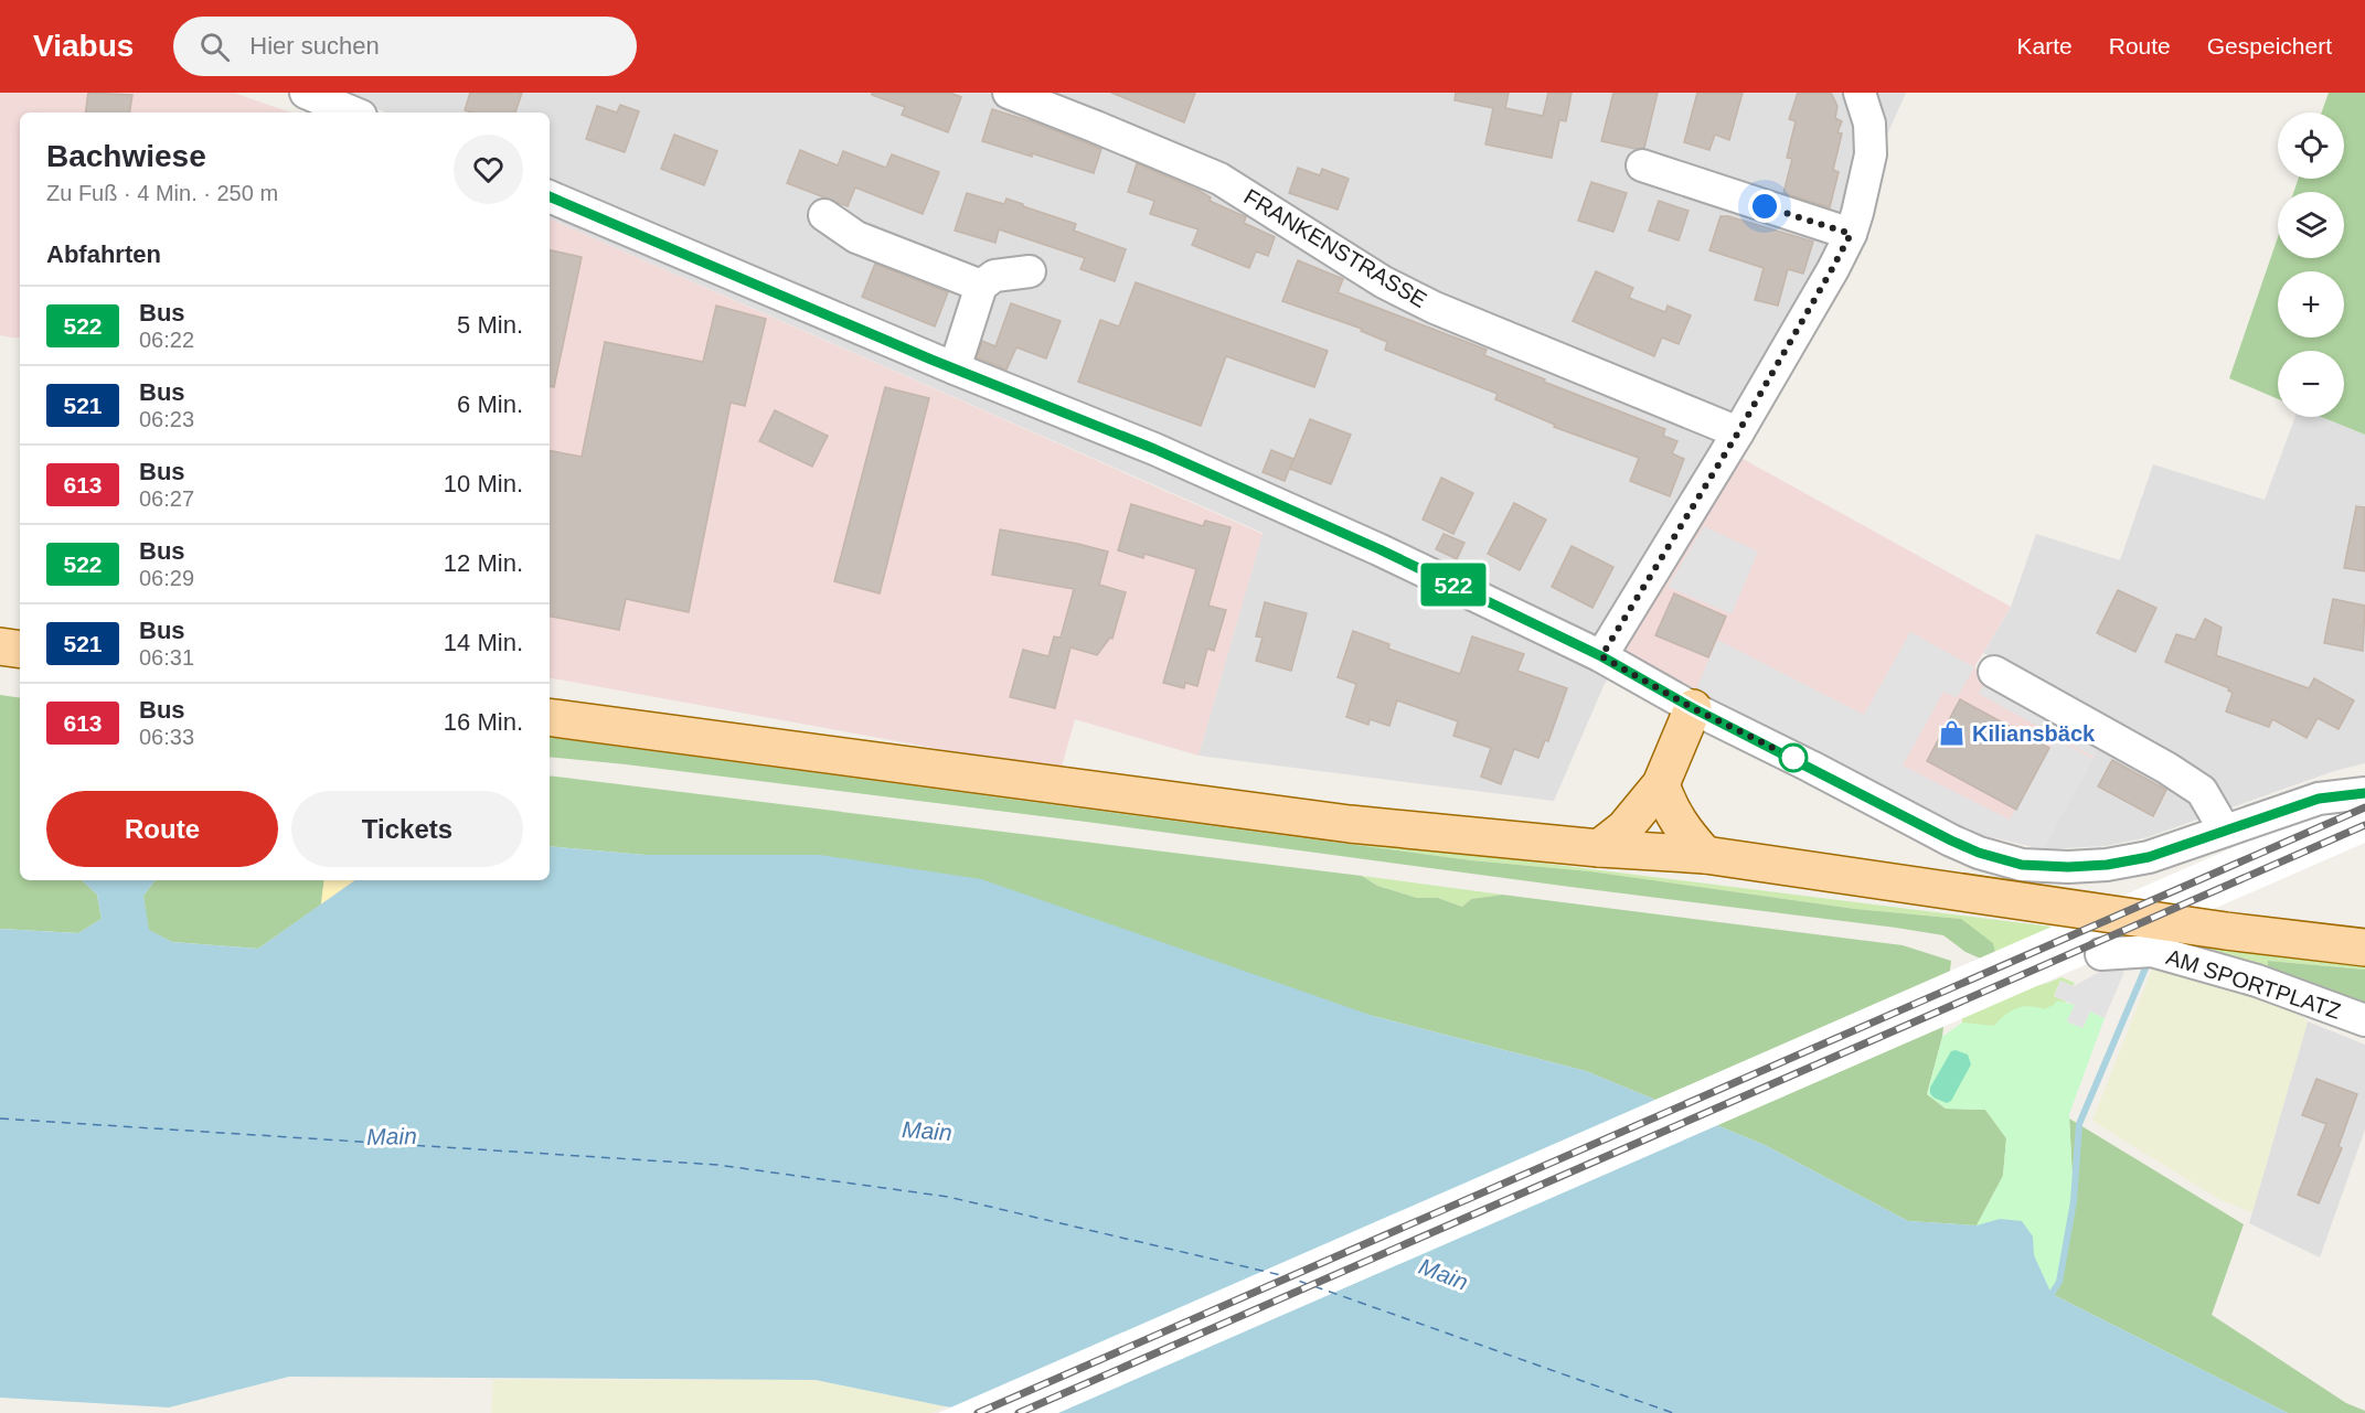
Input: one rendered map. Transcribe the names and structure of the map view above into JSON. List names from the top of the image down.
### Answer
{
  "streets": {
    "street": ["FRANKENSTRASSE", "AM SPORTPLATZ"]
  },
  "water": ["Main"],
  "places": {
    "shop": ["Kiliansbäck"]
  },
  "lines": ["bus line 522"],
  "page": {
    "header": "Viabus",
    "search": "Hier suchen",
    "nav": ["Karte", "Route", "Gespeichert"],
    "on_map": "522",
    "map_buttons": ["+", "−"],
    "heading": [
      ["Bachwiese", "Zu Fuß · 4 Min. · 250 m"],
      "Abfahrten"
    ],
    "list": [
      {
        "mark": "522",
        "name": "Bus",
        "note": "06:22",
        "value": "5 Min."
      },
      {
        "mark": "521",
        "name": "Bus",
        "note": "06:23",
        "value": "6 Min."
      },
      {
        "mark": "613",
        "name": "Bus",
        "note": "06:27",
        "value": "10 Min."
      },
      {
        "mark": "522",
        "name": "Bus",
        "note": "06:29",
        "value": "12 Min."
      },
      {
        "mark": "521",
        "name": "Bus",
        "note": "06:31",
        "value": "14 Min."
      },
      {
        "mark": "613",
        "name": "Bus",
        "note": "06:33",
        "value": "16 Min."
      }
    ],
    "buttons": ["Route", "Tickets"]
  }
}
